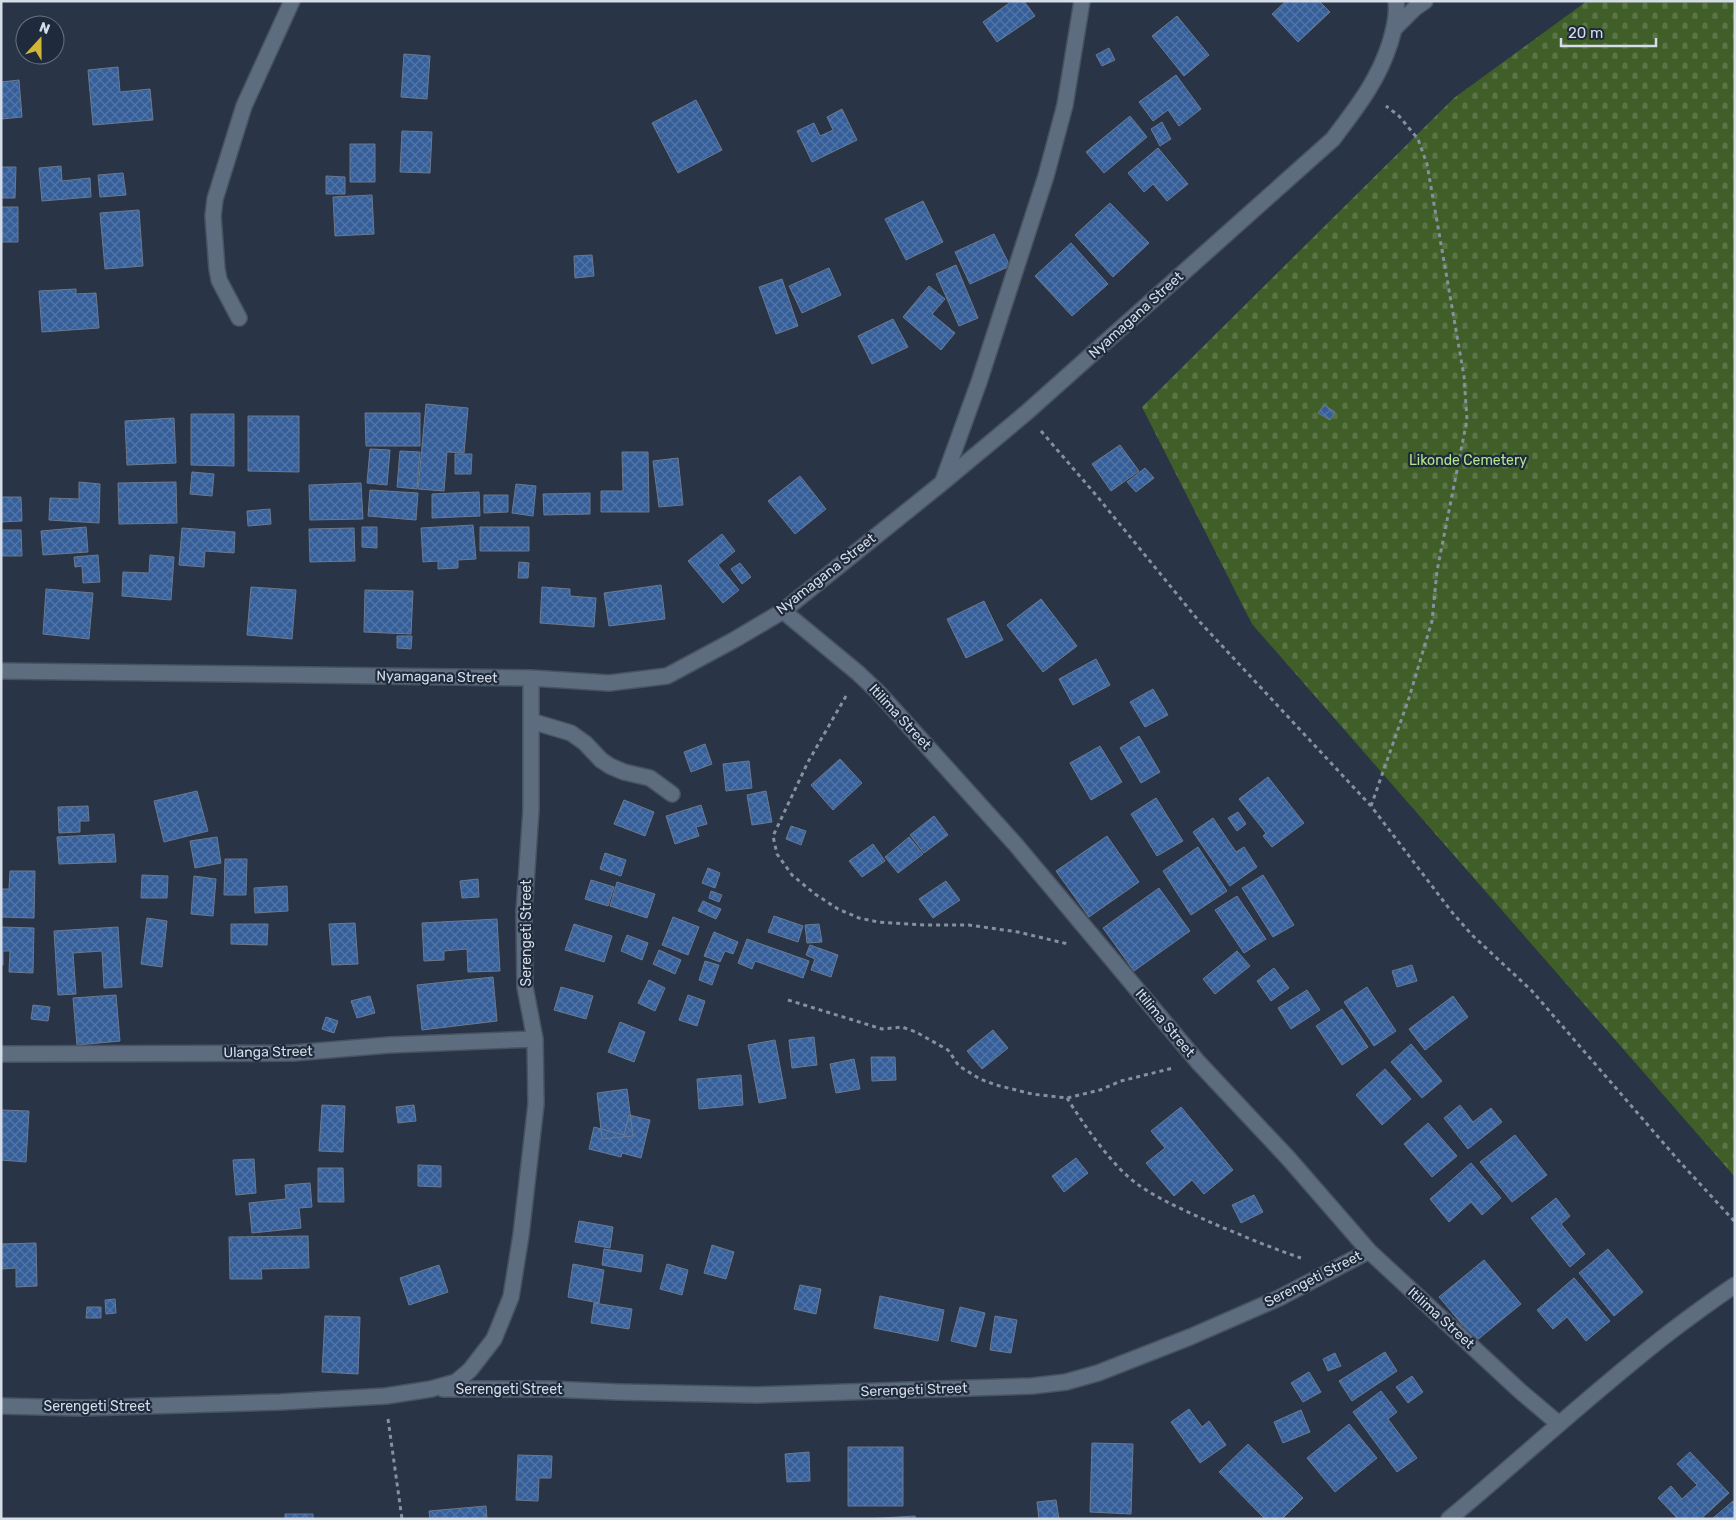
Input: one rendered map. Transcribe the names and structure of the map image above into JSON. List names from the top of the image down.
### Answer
{
  "streets": {
    "street": [
      "Nyamagana Street",
      "Itilima Street",
      "Serengeti Street",
      "Ulanga Street"
    ]
  },
  "crossings": [
    ["Nyamagana Street", "Itilima Street"],
    ["Nyamagana Street", "Serengeti Street"],
    ["Itilima Street", "Serengeti Street"],
    ["Serengeti Street", "Ulanga Street"]
  ],
  "parks": ["Likonde Cemetery"],
  "scale_bar": "20 m",
  "north": "top"
}
